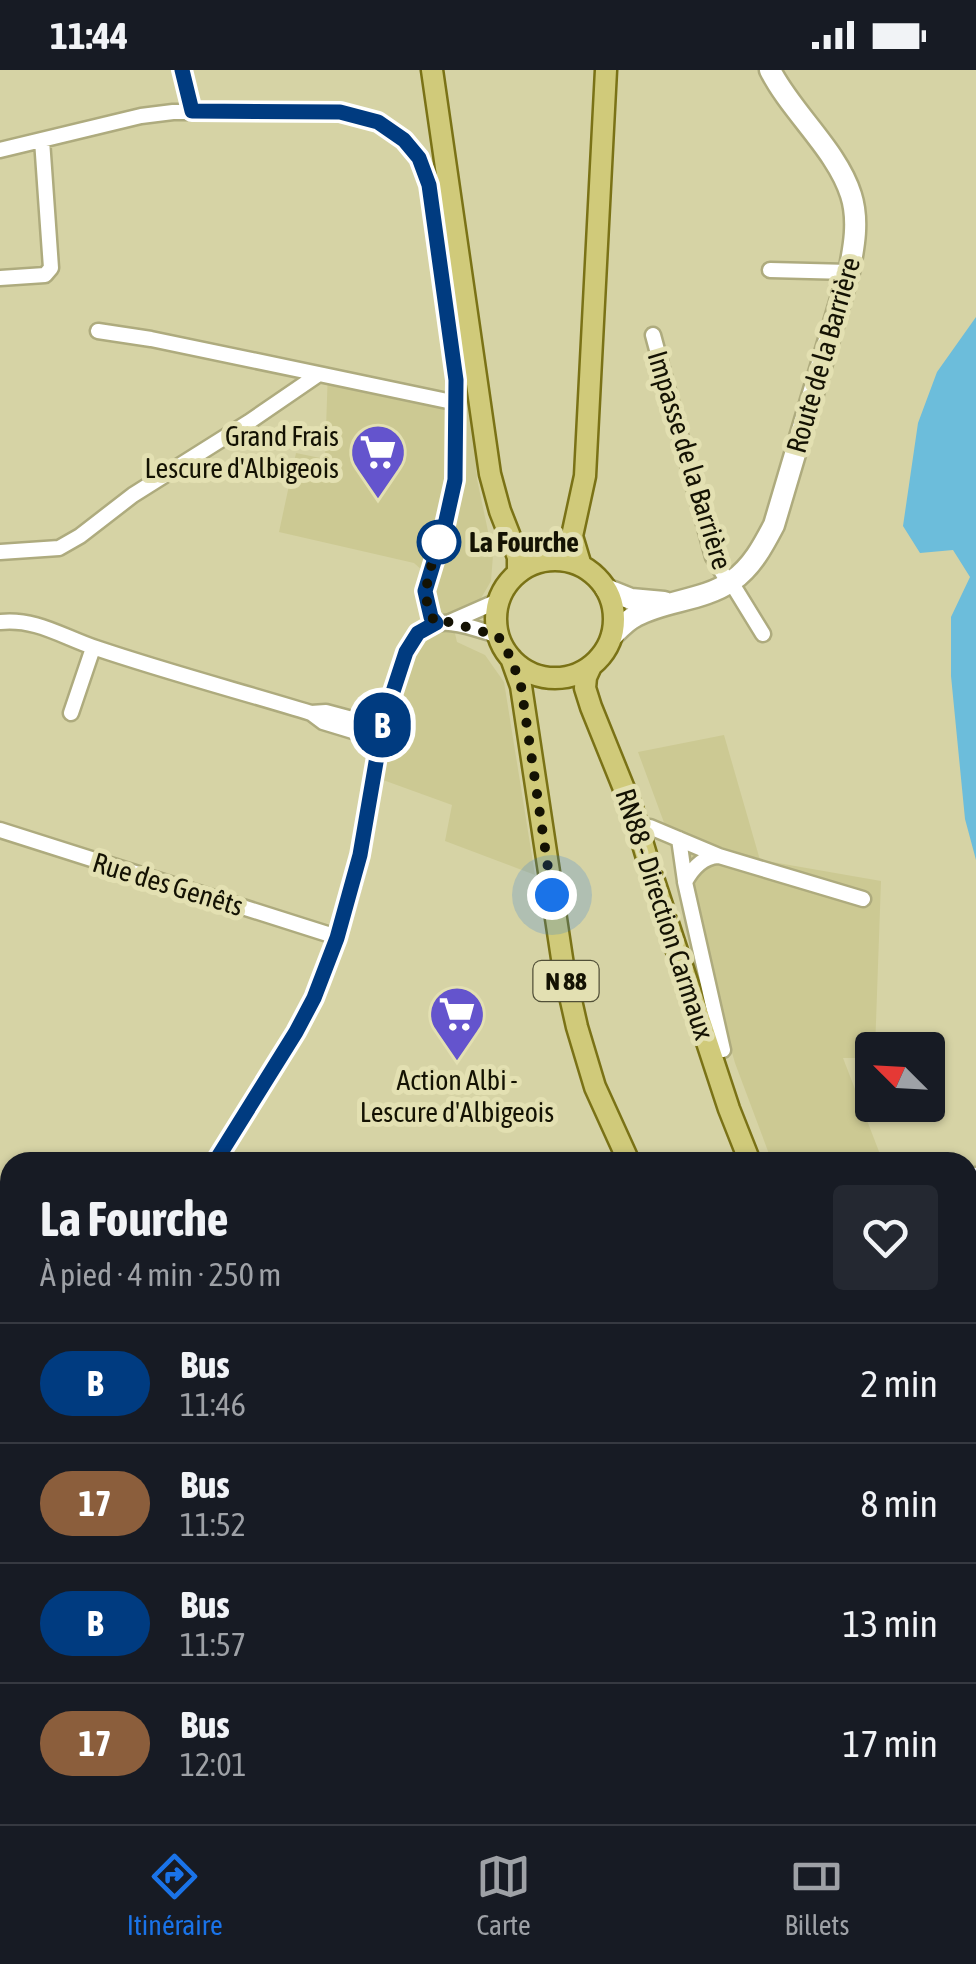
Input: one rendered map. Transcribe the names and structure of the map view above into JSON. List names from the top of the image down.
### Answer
{
  "streets": {
    "main road": ["RN88 - Direction Carmaux", "N 88"],
    "street": ["Route de la Barrière", "Impasse de la Barrière", "Rue des Genêts"]
  },
  "crossings": [
    ["Route de la Barrière", "Impasse de la Barrière"],
    ["Route de la Barrière", "RN88 - Direction Carmaux"],
    ["Route de la Barrière", "N 88"],
    ["RN88 - Direction Carmaux", "N 88"]
  ],
  "places": {
    "supermarket": ["Grand Frais Lescure d'Albigeois", "Action Albi - Lescure d'Albigeois"],
    "other": ["La Fourche"]
  },
  "lines": ["bus line B"],
  "north": "top left",
  "page": {
    "status": "11:44",
    "on_map": "B",
    "heading": ["La Fourche", "À pied · 4 min · 250 m"],
    "list": [
      {
        "mark": "B",
        "name": "Bus",
        "note": "11:46",
        "value": "2 min"
      },
      {
        "mark": "17",
        "name": "Bus",
        "note": "11:52",
        "value": "8 min"
      },
      {
        "mark": "B",
        "name": "Bus",
        "note": "11:57",
        "value": "13 min"
      },
      {
        "mark": "17",
        "name": "Bus",
        "note": "12:01",
        "value": "17 min"
      }
    ],
    "tabs": ["Itinéraire", "Carte", "Billets"]
  }
}
